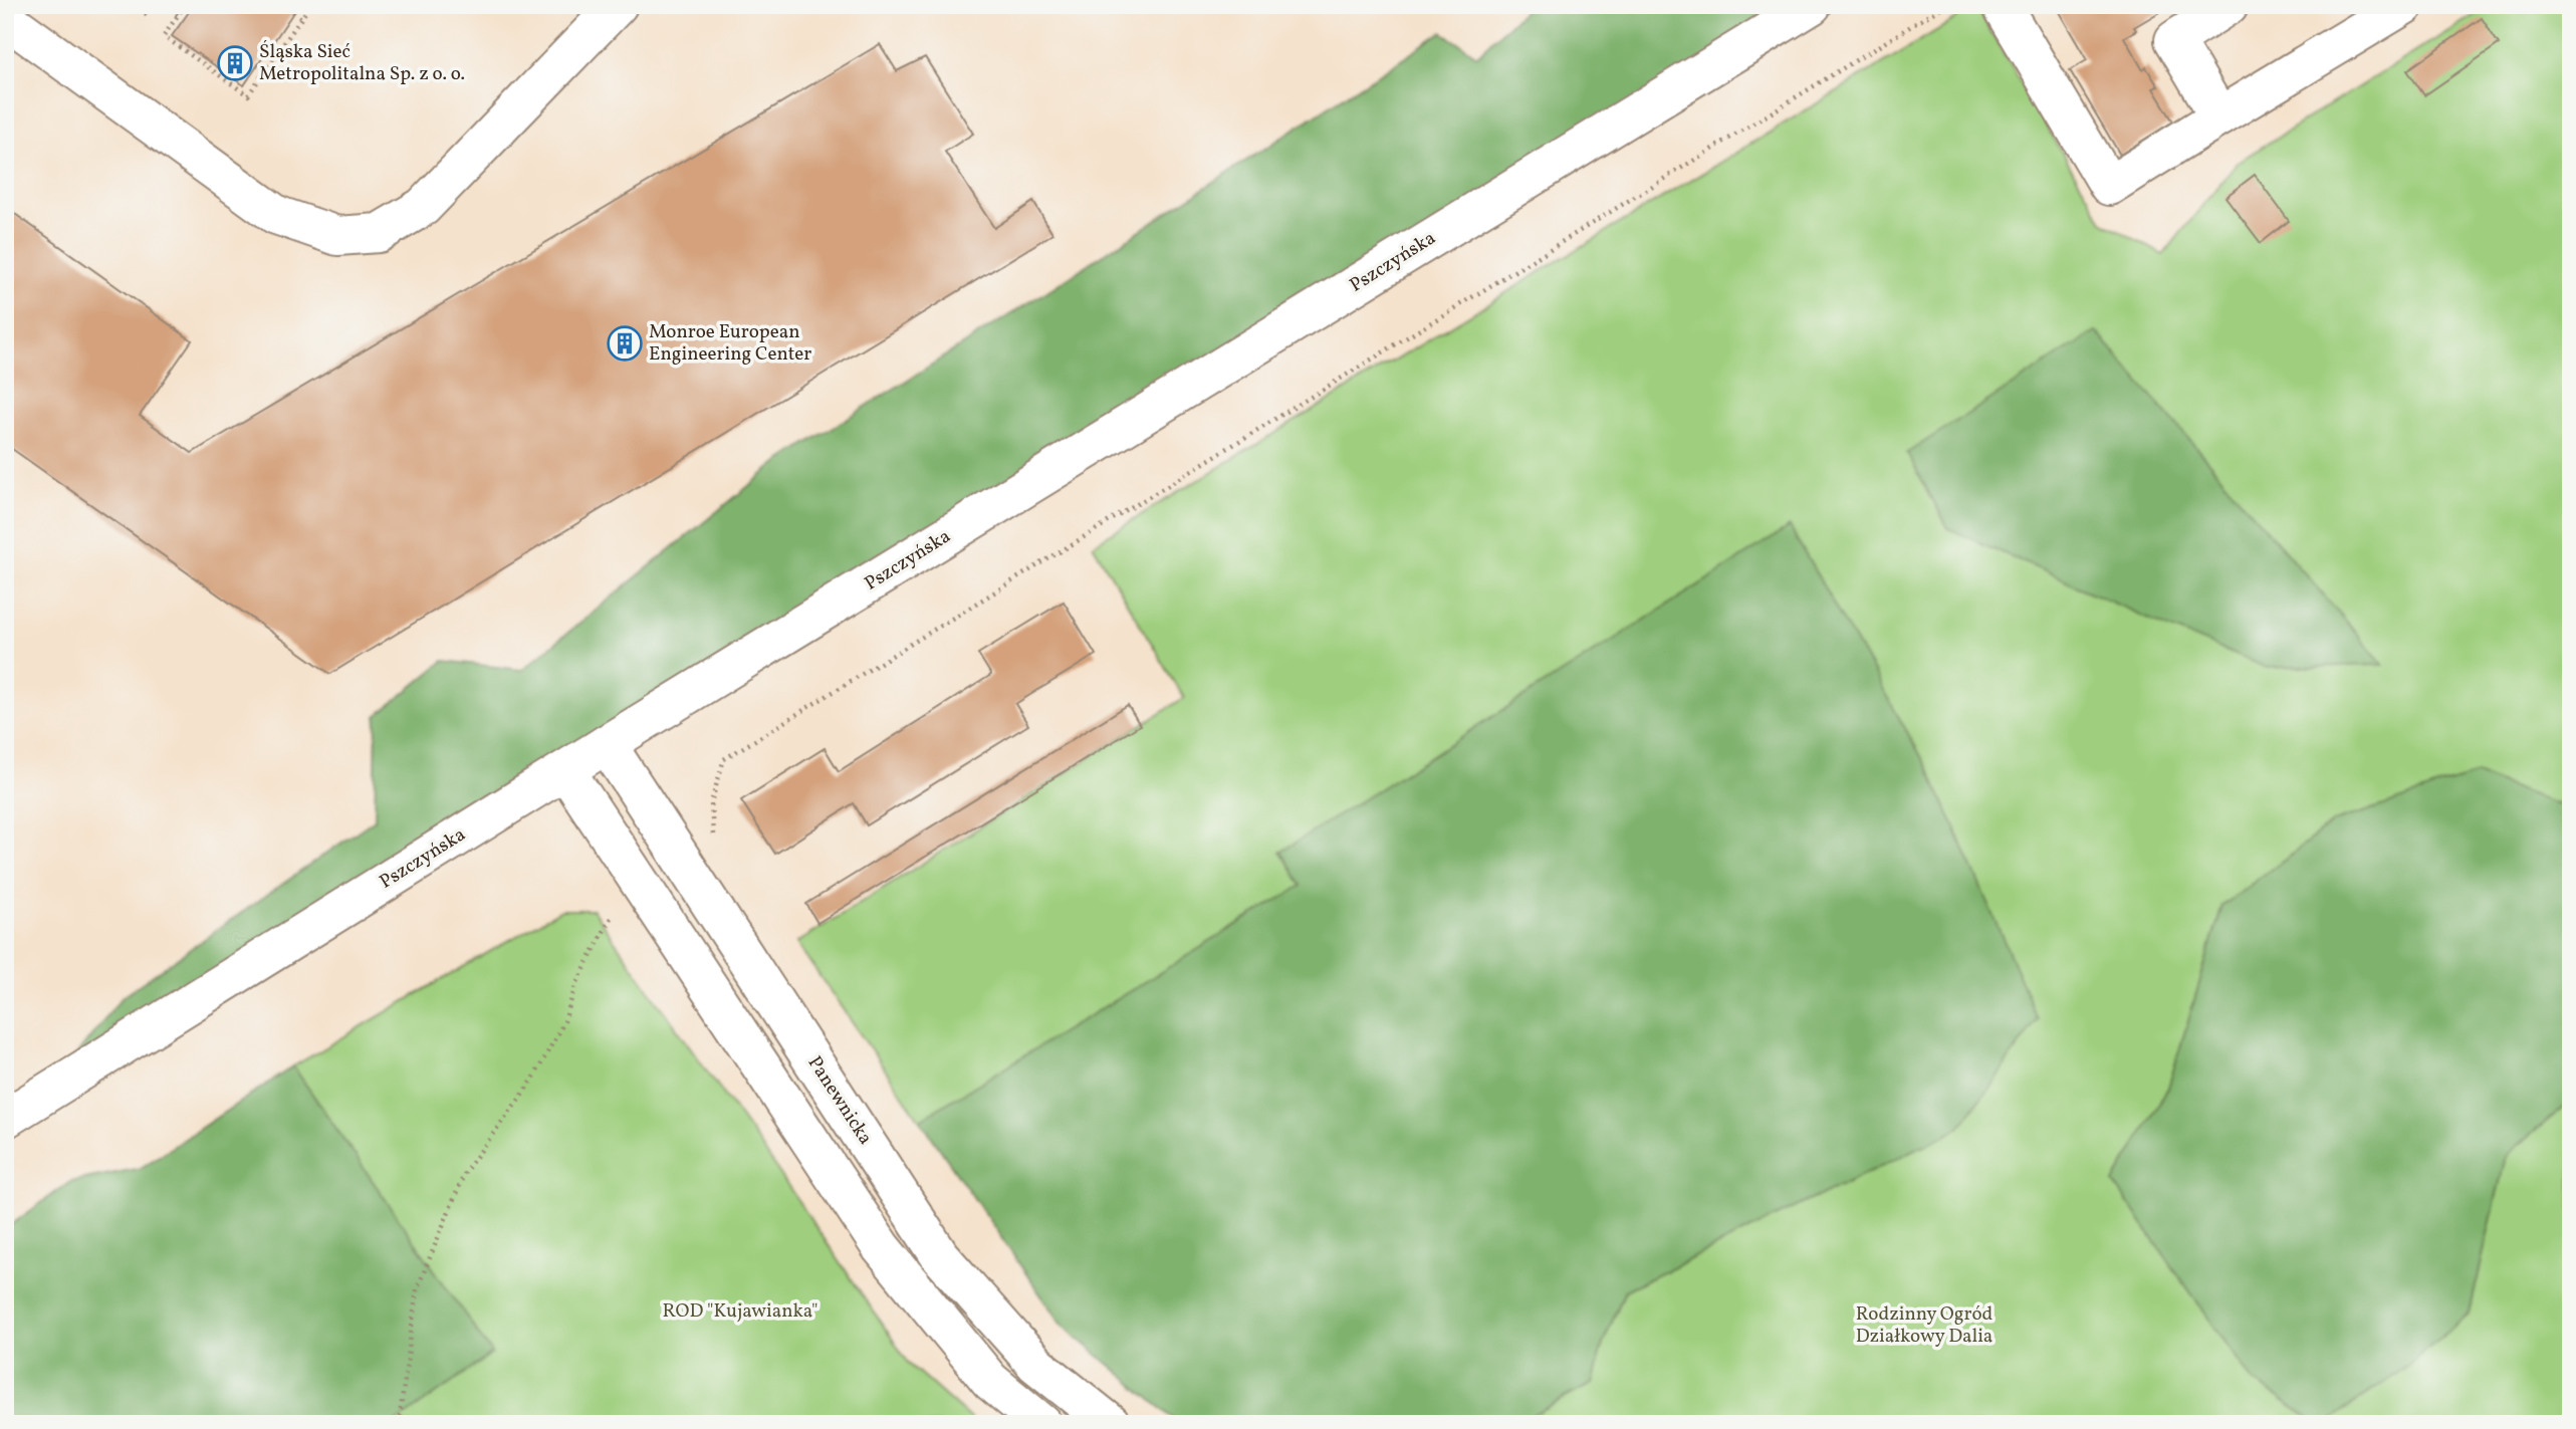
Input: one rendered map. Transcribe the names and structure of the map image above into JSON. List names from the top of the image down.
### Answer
{
  "streets": {
    "main road": ["Pszczyńska", "Panewnicka"]
  },
  "crossings": [
    ["Pszczyńska", "Panewnicka"]
  ],
  "parks": ["ROD \"Kujawianka\"", "Rodzinny Ogród Działkowy Dalia"],
  "places": {
    "building": ["Śląska Sieć Metropolitalna Sp. z o. o.", "Monroe European Engineering Center"]
  }
}
